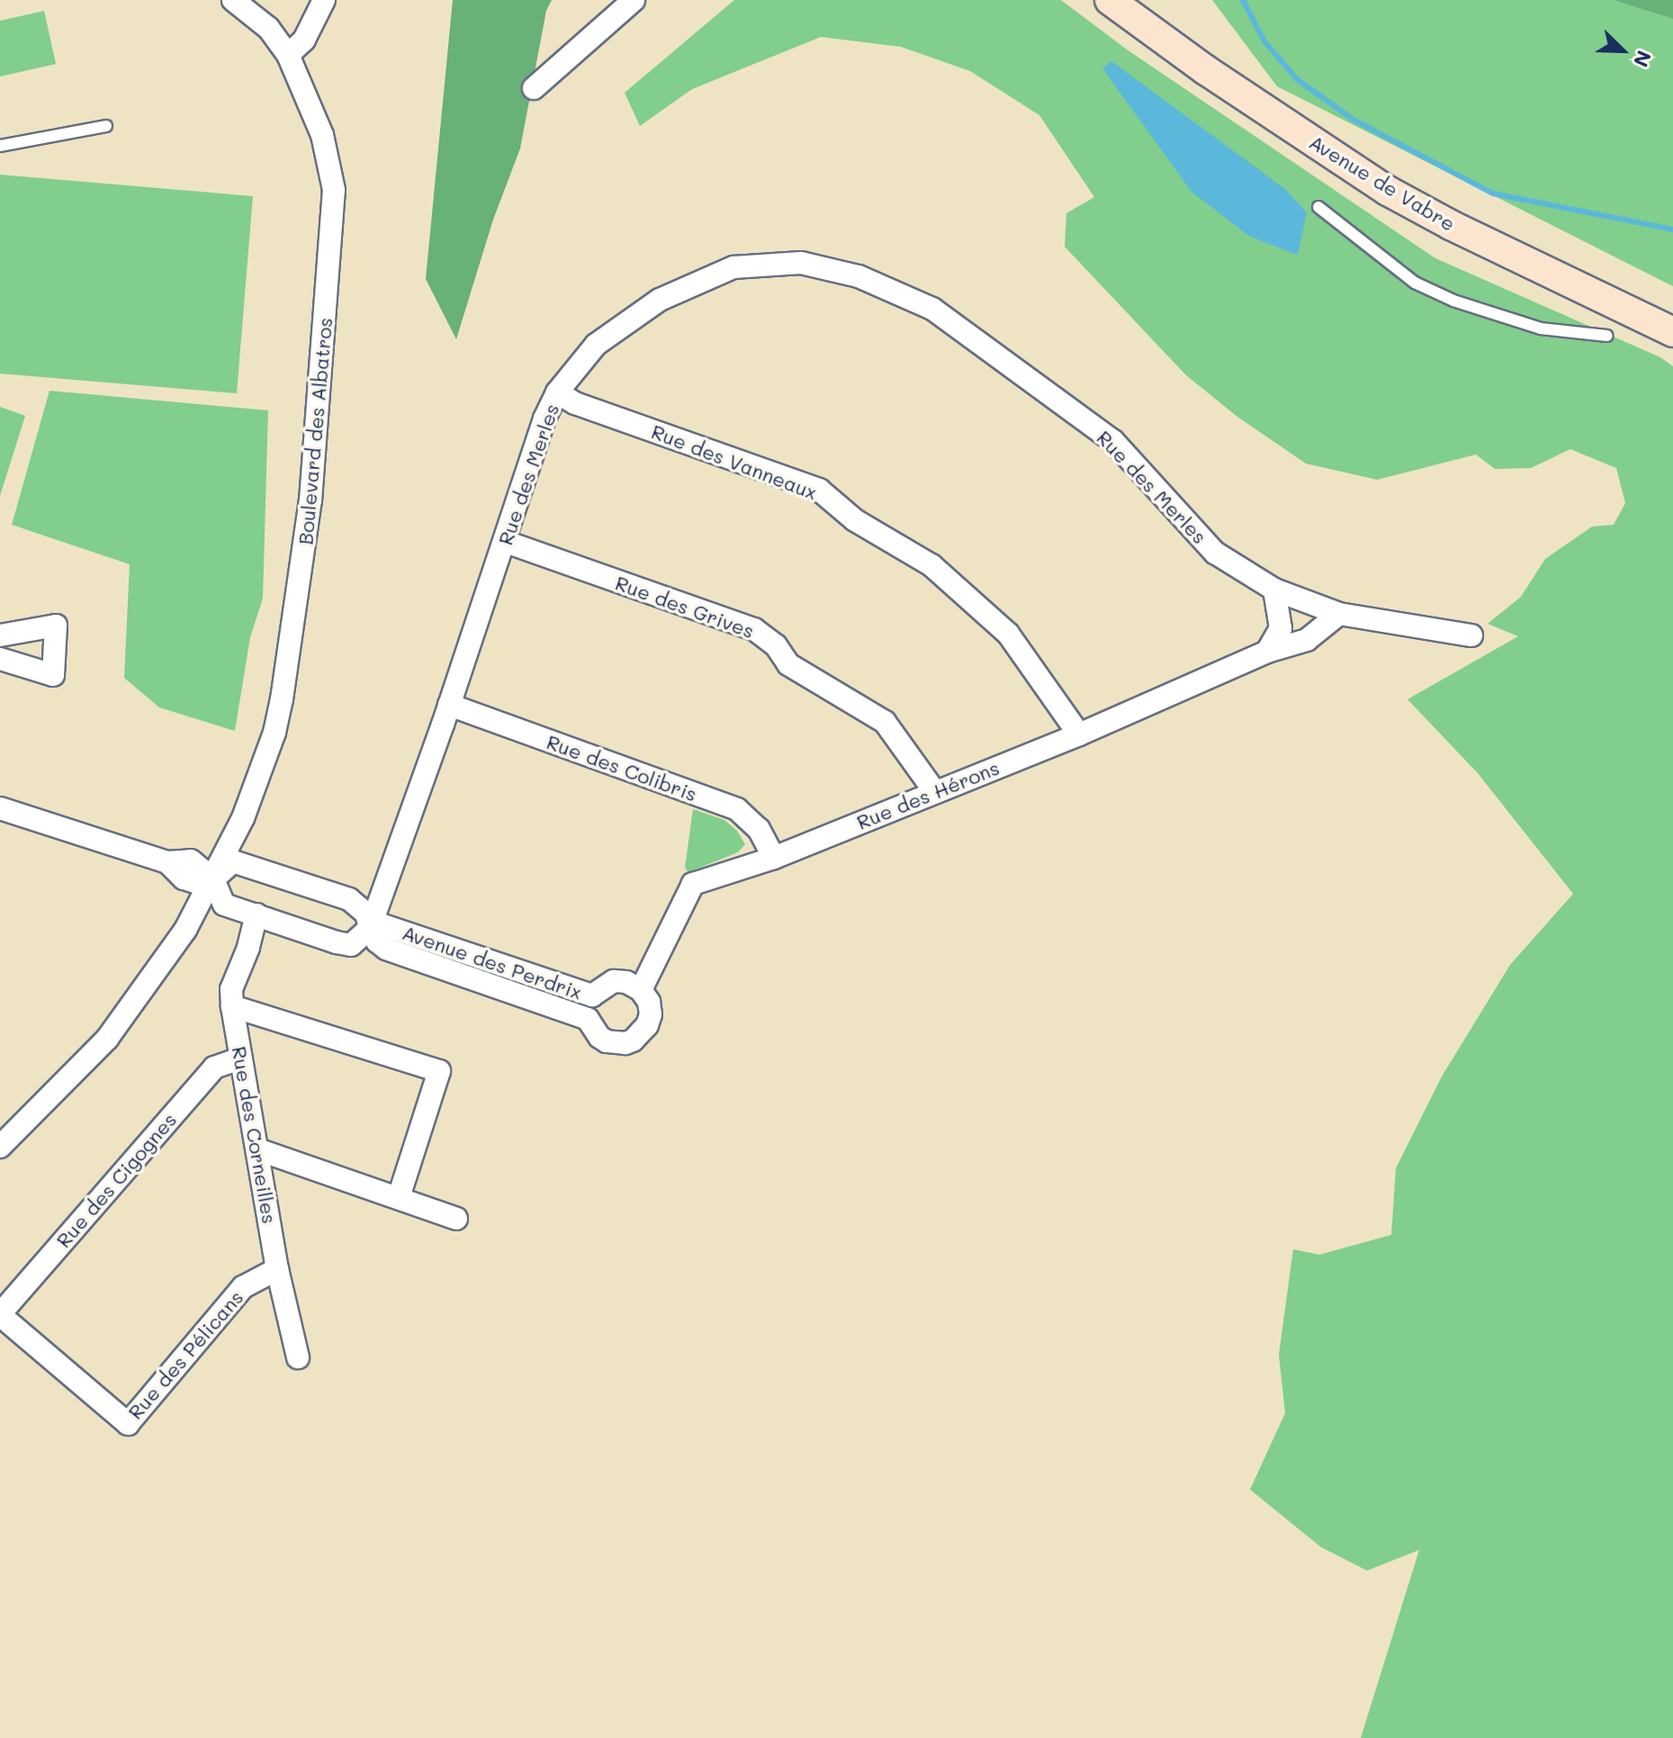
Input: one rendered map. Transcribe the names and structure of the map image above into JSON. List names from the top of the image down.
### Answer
{
  "streets": {
    "main road": ["Avenue de Vabre"],
    "street": [
      "Boulevard des Albatros",
      "Rue des Vanneaux",
      "Rue des Merles",
      "Rue des Grives",
      "Rue des Colibris",
      "Rue des Hérons",
      "Avenue des Perdrix",
      "Rue des Corneilles",
      "Rue des Cigognes",
      "Rue des Pélicans"
    ]
  },
  "crossings": [
    ["Boulevard des Albatros", "Avenue des Perdrix"],
    ["Rue des Vanneaux", "Rue des Merles"],
    ["Rue des Vanneaux", "Rue des Hérons"],
    ["Rue des Merles", "Rue des Grives"],
    ["Rue des Merles", "Rue des Colibris"],
    ["Rue des Merles", "Avenue des Perdrix"],
    ["Rue des Grives", "Rue des Hérons"],
    ["Rue des Colibris", "Rue des Hérons"],
    ["Rue des Hérons", "Avenue des Perdrix"],
    ["Rue des Corneilles", "Rue des Cigognes"],
    ["Rue des Corneilles", "Rue des Pélicans"],
    ["Rue des Cigognes", "Rue des Pélicans"]
  ],
  "north": "bottom right"
}
